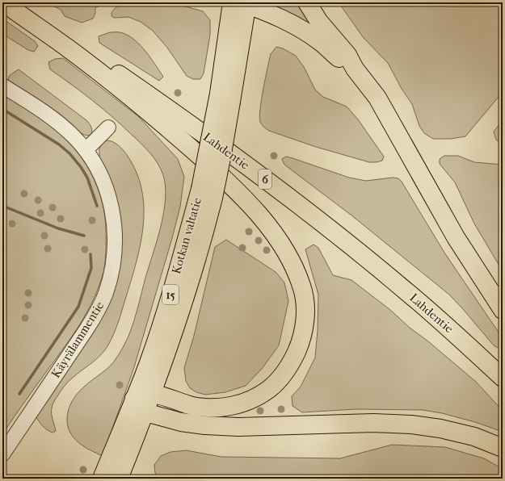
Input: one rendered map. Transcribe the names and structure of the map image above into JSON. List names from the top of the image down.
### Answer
{
  "streets": {
    "highway": [
      "Lahdentie",
      "6",
      "Kotkan valtatie",
      "15"
    ],
    "street": ["Käyrälammentie"]
  }
}
